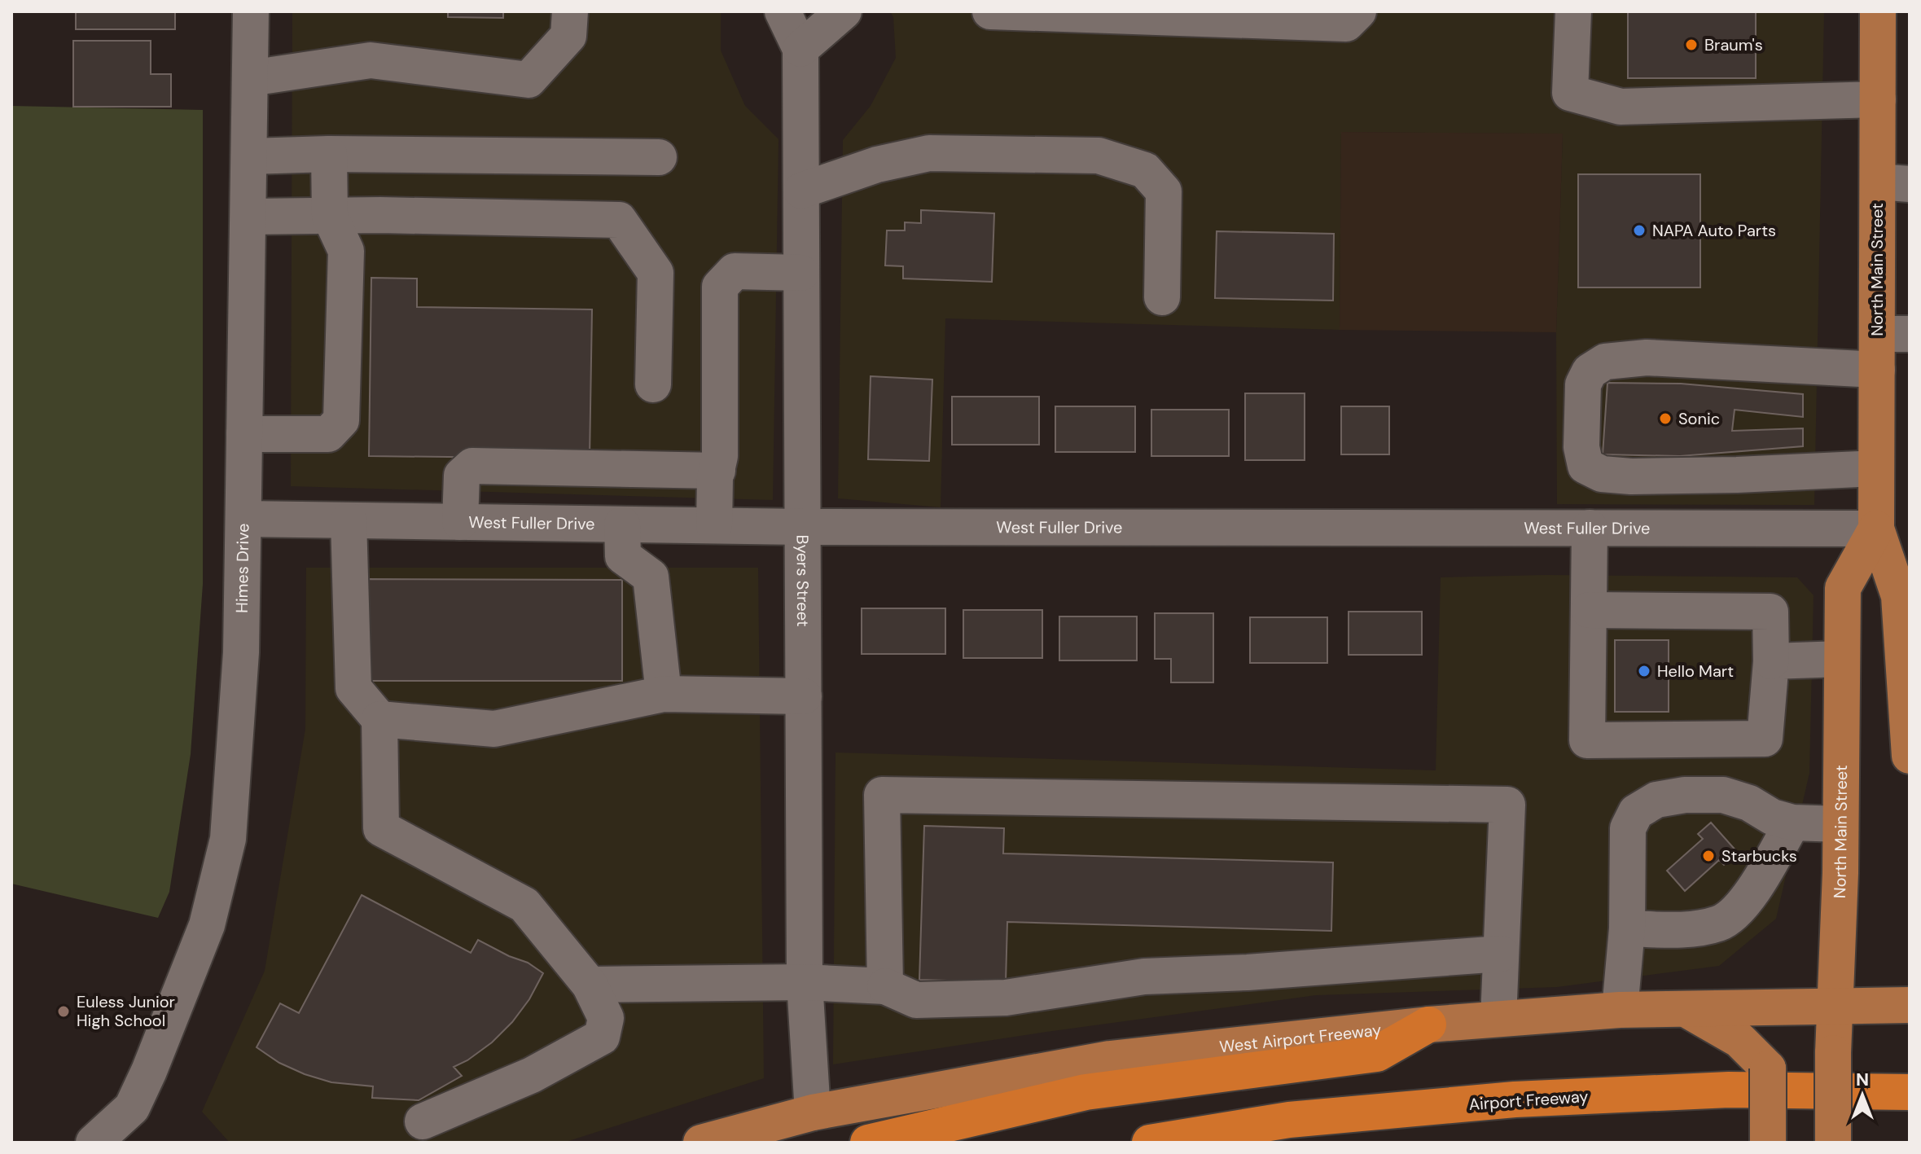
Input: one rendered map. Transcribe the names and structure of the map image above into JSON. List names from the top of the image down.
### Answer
{
  "streets": {
    "highway": ["Airport Freeway"],
    "main road": ["North Main Street", "West Airport Freeway"],
    "street": ["West Fuller Drive", "Himes Drive", "Byers Street"]
  },
  "crossings": [
    ["North Main Street", "West Fuller Drive"],
    ["North Main Street", "West Airport Freeway"],
    ["West Fuller Drive", "Himes Drive"],
    ["West Fuller Drive", "Byers Street"],
    ["Byers Street", "West Airport Freeway"]
  ],
  "places": [
    "Braum's",
    "NAPA Auto Parts",
    "Sonic",
    "Hello Mart",
    "Starbucks",
    "Euless Junior High School"
  ],
  "north": "top"
}
